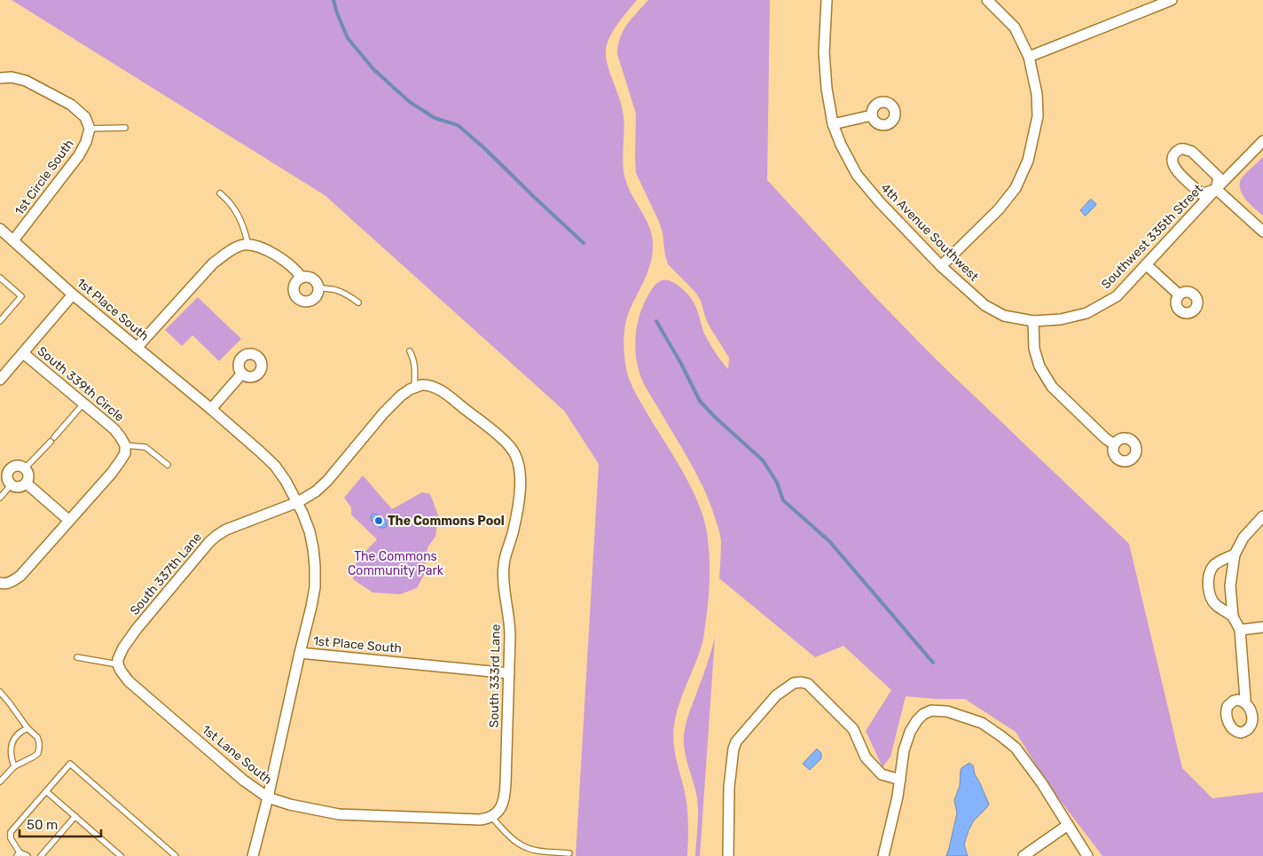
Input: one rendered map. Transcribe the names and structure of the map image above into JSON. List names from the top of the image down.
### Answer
{
  "streets": {
    "street": [
      "1st Circle South",
      "4th Avenue Southwest",
      "Southwest 335th Street",
      "1st Place South",
      "South 339th Circle",
      "South 337th Lane",
      "South 333rd Lane",
      "1st Lane South"
    ]
  },
  "crossings": [
    ["1st Circle South", "1st Place South"],
    ["4th Avenue Southwest", "Southwest 335th Street"],
    ["1st Place South", "South 337th Lane"],
    ["1st Place South", "South 333rd Lane"],
    ["South 337th Lane", "South 333rd Lane"],
    ["South 337th Lane", "1st Lane South"],
    ["South 333rd Lane", "1st Lane South"]
  ],
  "parks": ["The Commons Community Park"],
  "places": ["The Commons Pool"],
  "scale_bar": "50 m"
}
